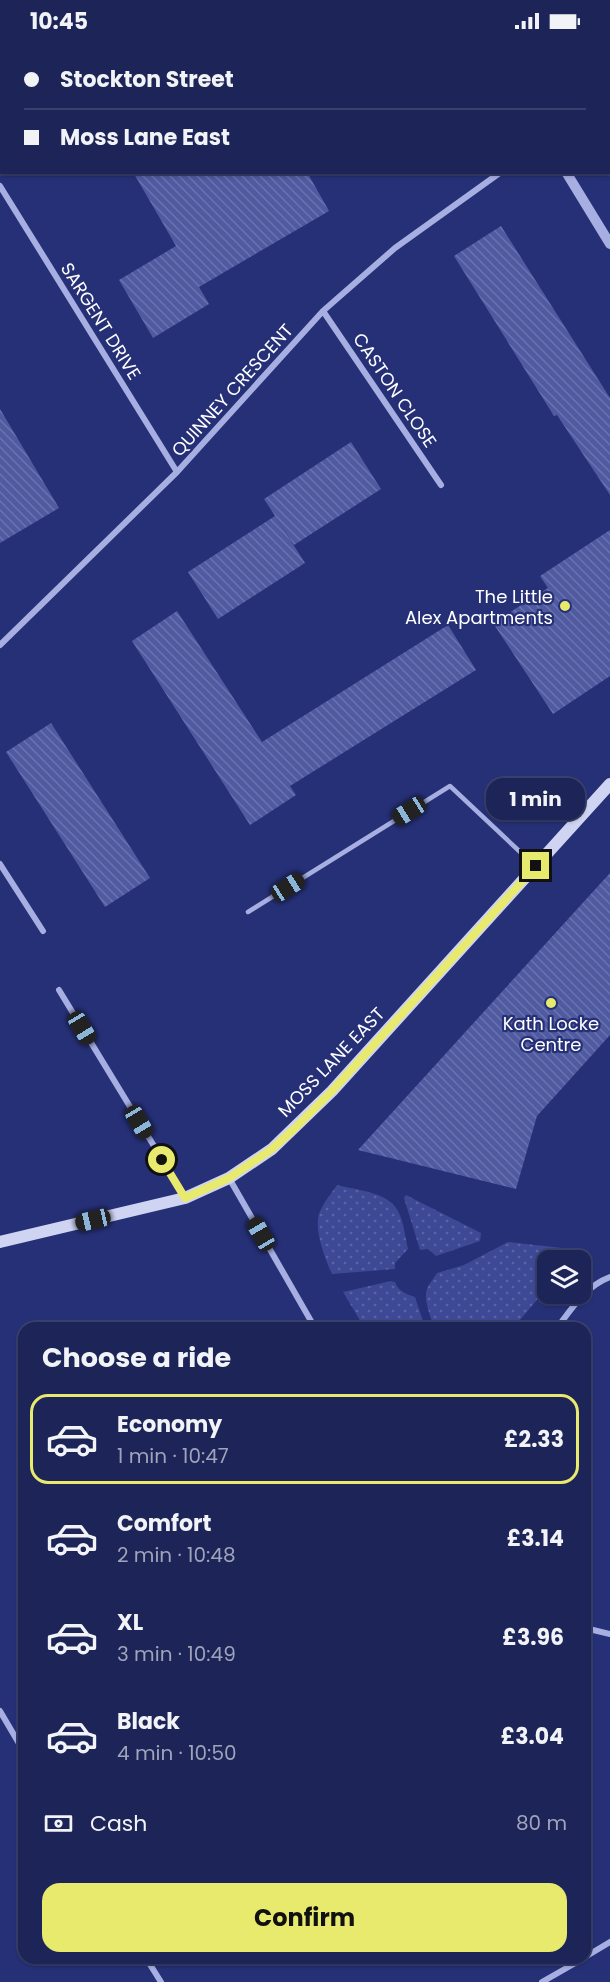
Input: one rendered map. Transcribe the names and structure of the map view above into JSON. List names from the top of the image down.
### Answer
{
  "streets": {
    "main road": ["MOSS LANE EAST"],
    "street": ["SARGENT DRIVE", "QUINNEY CRESCENT", "CASTON CLOSE"]
  },
  "crossings": [
    ["SARGENT DRIVE", "QUINNEY CRESCENT"],
    ["QUINNEY CRESCENT", "CASTON CLOSE"]
  ],
  "places": ["The Little Alex Apartments", "Kath Locke Centre"],
  "page": {
    "status": "10:45",
    "banner": ["Stockton Street", "Moss Lane East"],
    "bubble": "1 min",
    "heading": "Choose a ride",
    "list": [
      {
        "name": "Economy",
        "note": "1 min · 10:47",
        "value": "£2.33"
      },
      {
        "name": "Comfort",
        "note": "2 min · 10:48",
        "value": "£3.14"
      },
      {
        "name": "XL",
        "note": "3 min · 10:49",
        "value": "£3.96"
      },
      {
        "name": "Black",
        "note": "4 min · 10:50",
        "value": "£3.04"
      }
    ],
    "pay": ["Cash", "80 m"],
    "buttons": "Confirm"
  }
}
